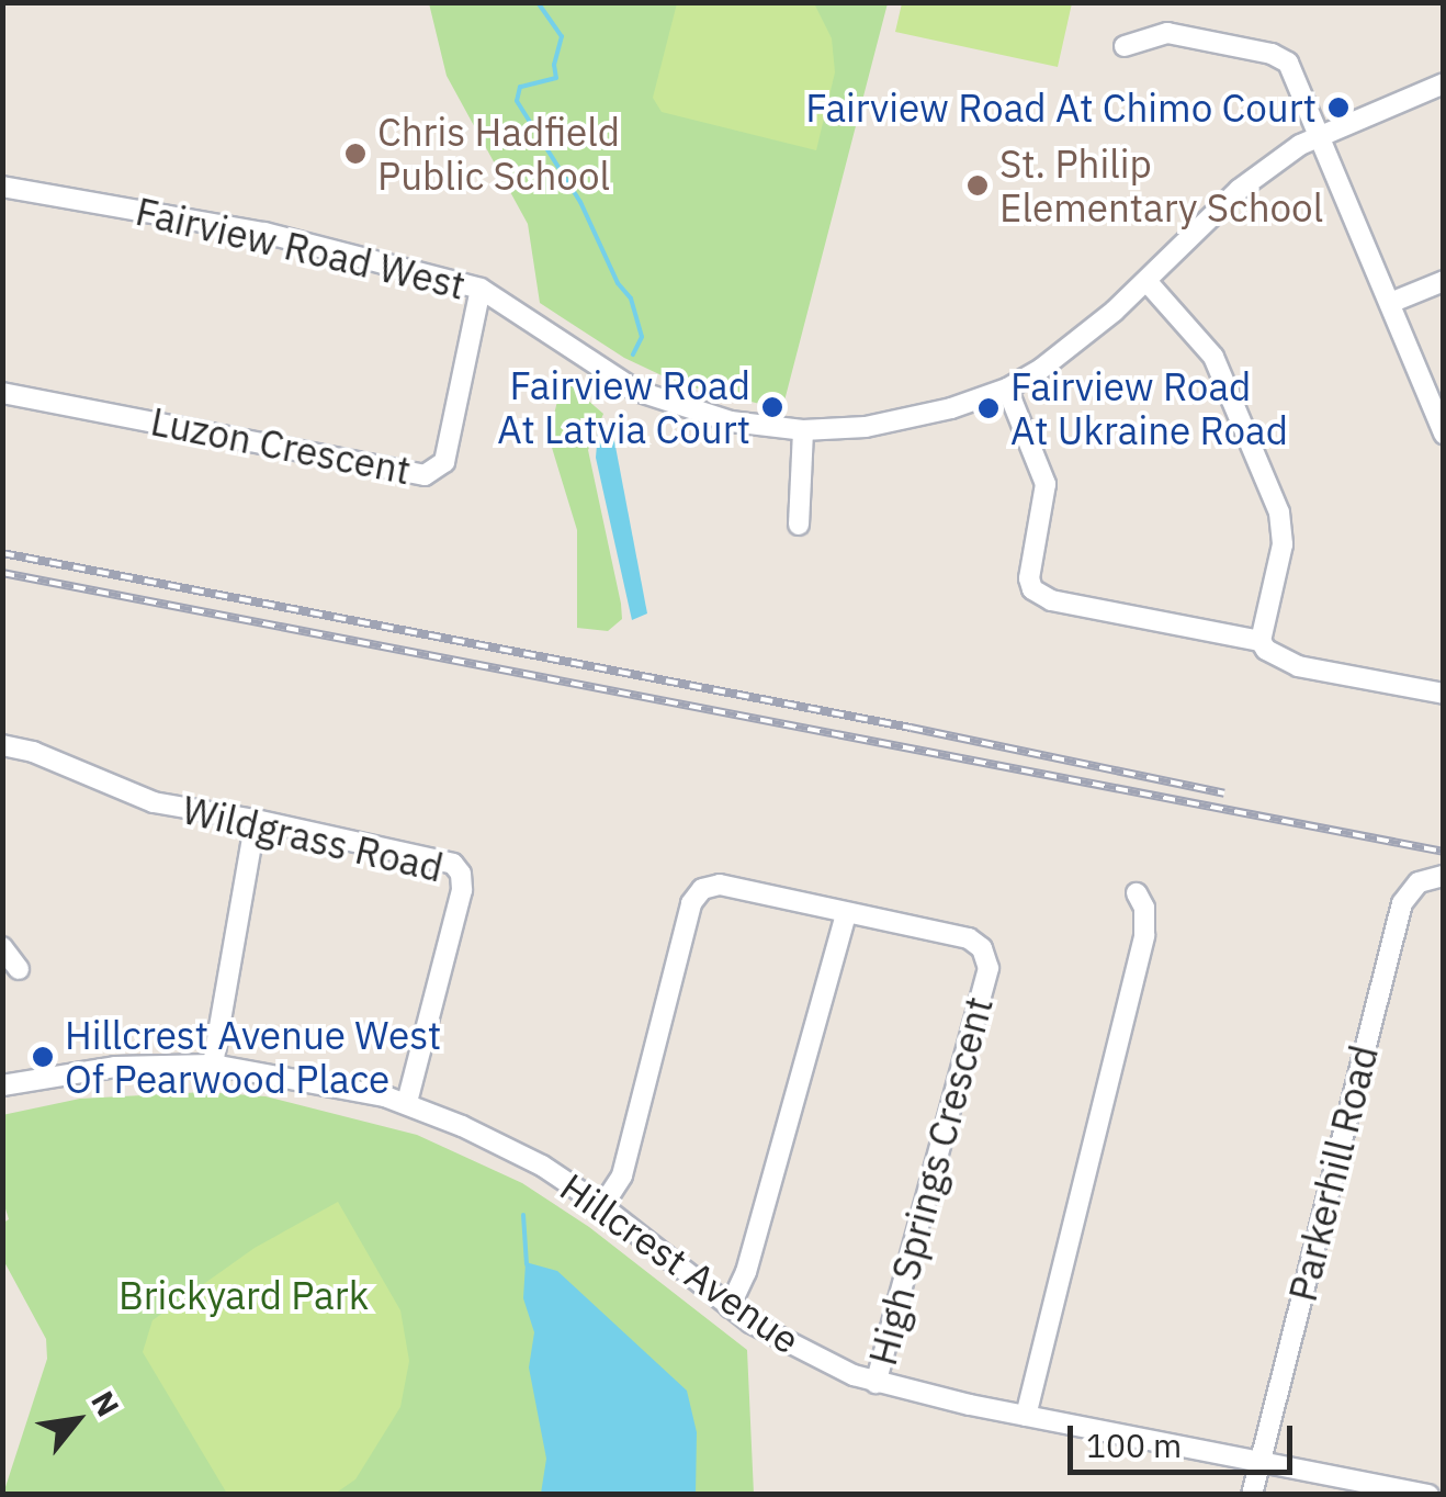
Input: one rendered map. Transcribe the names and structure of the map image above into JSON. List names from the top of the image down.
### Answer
{
  "streets": {
    "street": [
      "Fairview Road West",
      "Luzon Crescent",
      "Wildgrass Road",
      "Parkerhill Road",
      "High Springs Crescent",
      "Hillcrest Avenue"
    ]
  },
  "crossings": [
    ["Fairview Road West", "Luzon Crescent"],
    ["Wildgrass Road", "Hillcrest Avenue"],
    ["Parkerhill Road", "Hillcrest Avenue"],
    ["High Springs Crescent", "Hillcrest Avenue"]
  ],
  "parks": ["Brickyard Park"],
  "places": [
    "Fairview Road At Chimo Court",
    "Chris Hadfield Public School",
    "St. Philip Elementary School",
    "Fairview Road At Latvia Court",
    "Fairview Road At Ukraine Road",
    "Hillcrest Avenue West Of Pearwood Place"
  ],
  "scale_bar": "100 m",
  "north": "top right"
}
